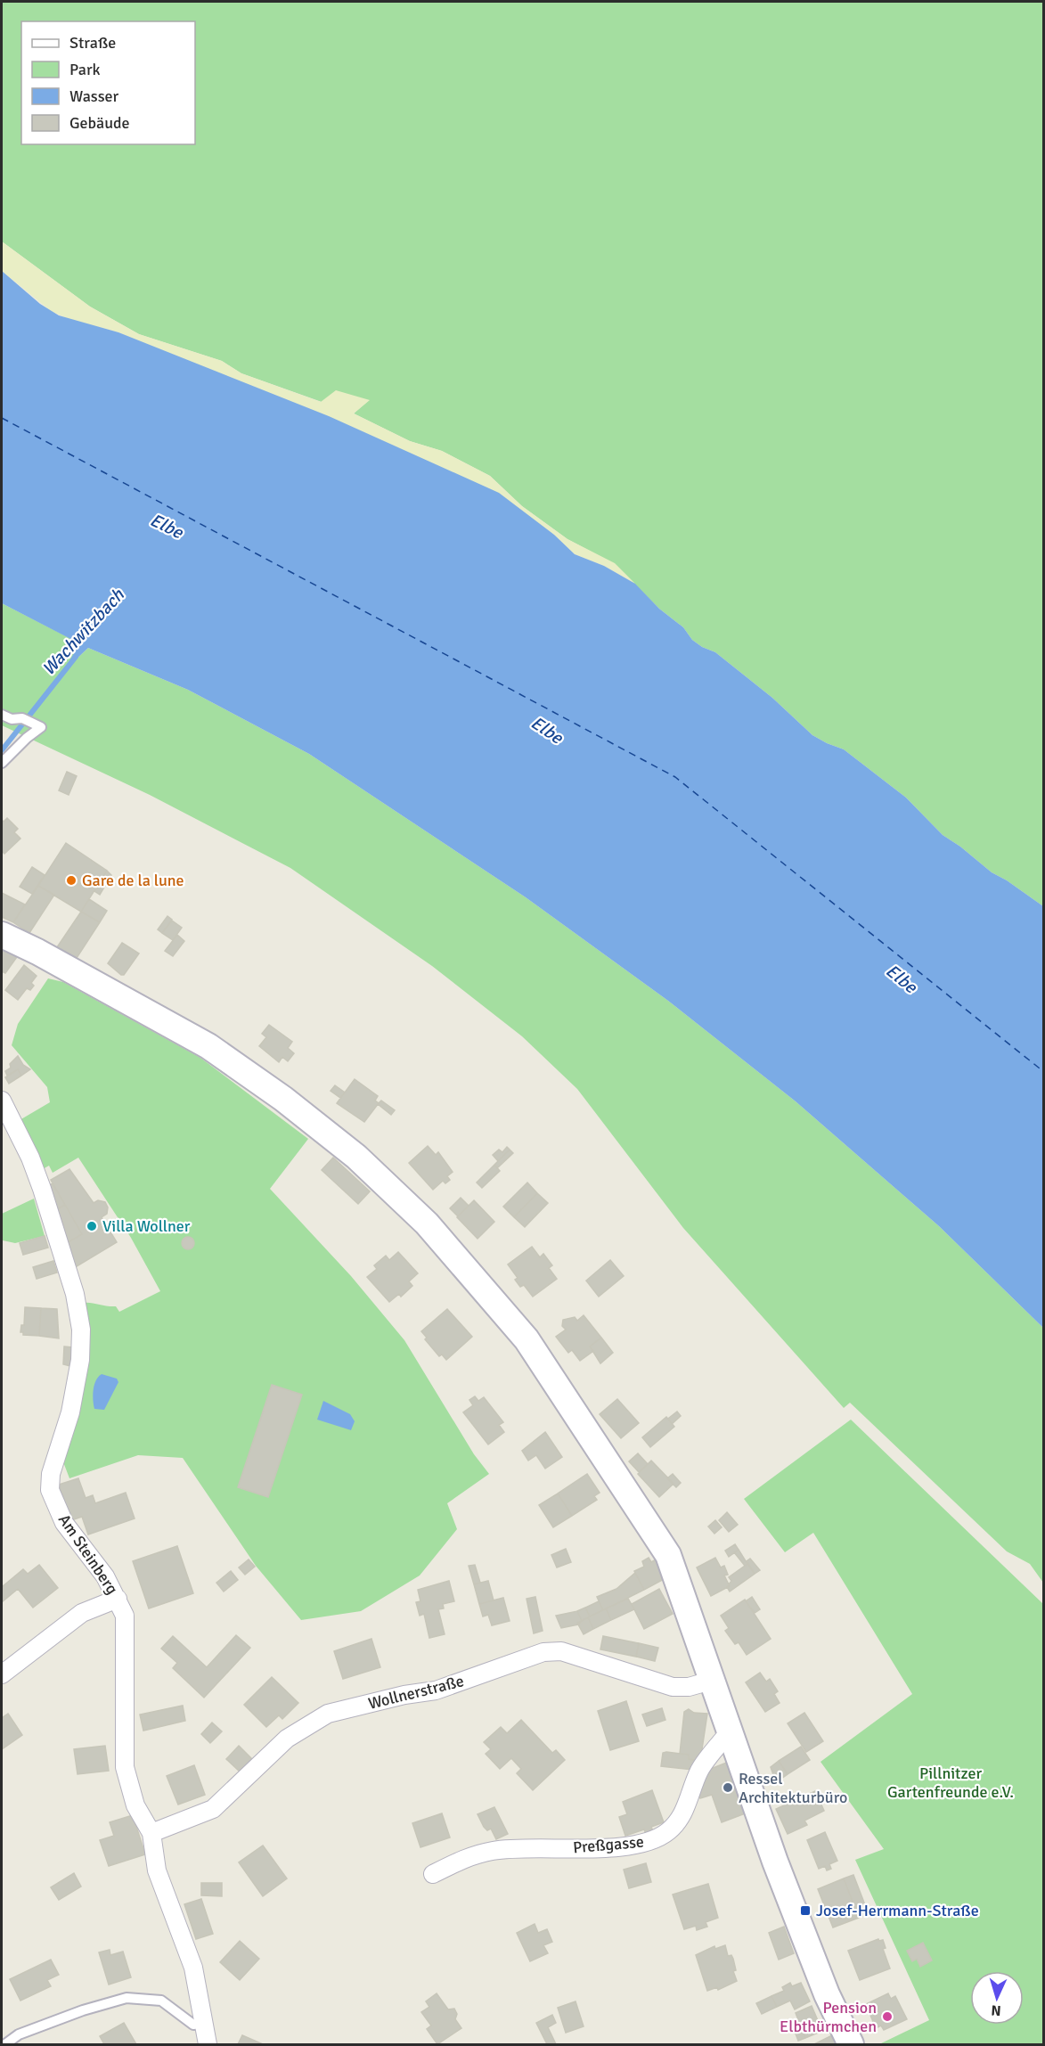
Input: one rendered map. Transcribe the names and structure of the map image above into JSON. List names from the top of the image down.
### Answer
{
  "streets": {
    "street": ["Am Steinberg", "Wollnerstraße", "Preßgasse"]
  },
  "crossings": [
    ["Am Steinberg", "Wollnerstraße"]
  ],
  "water": ["Elbe", "Wachwitzbach"],
  "parks": ["Pillnitzer Gartenfreunde e.V."],
  "places": {
    "other": [
      "Gare de la lune",
      "Villa Wollner",
      "Ressel Architekturbüro",
      "Pension Elbthürmchen"
    ],
    "transit": ["Josef-Herrmann-Straße"]
  },
  "legend": [
    "Straße",
    "Park",
    "Wasser",
    "Gebäude"
  ],
  "north": "bottom"
}
